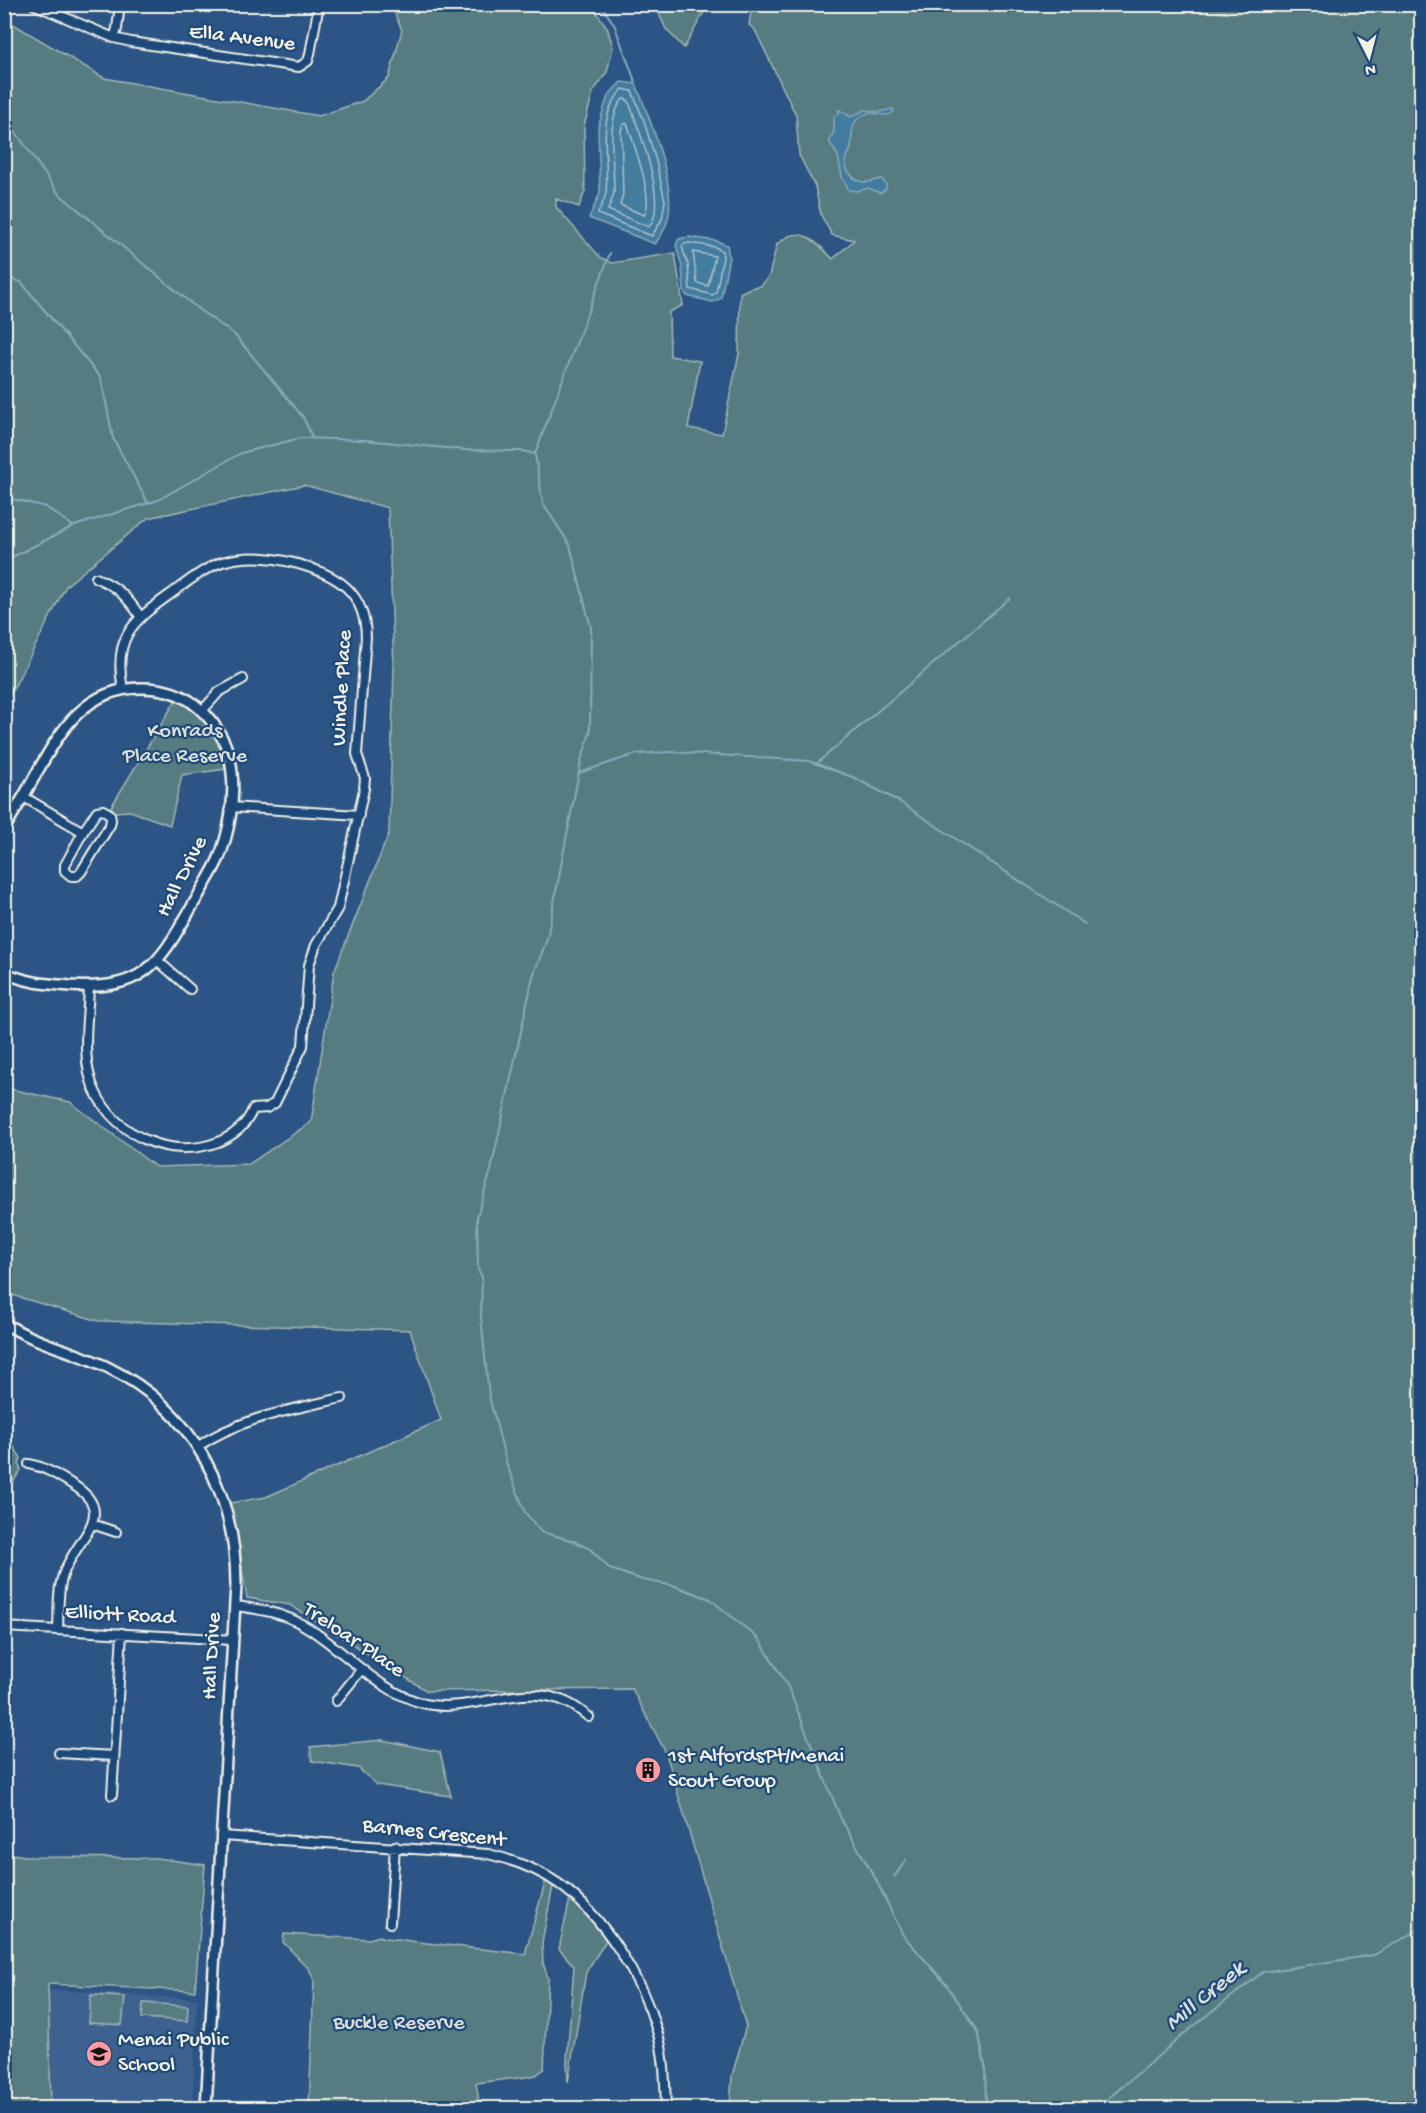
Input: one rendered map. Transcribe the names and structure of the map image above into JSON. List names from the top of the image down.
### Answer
{
  "streets": {
    "street": [
      "Ella Avenue",
      "Windle Place",
      "Hall Drive",
      "Elliott Road",
      "Treloar Place",
      "Barnes Crescent"
    ]
  },
  "crossings": [
    ["Windle Place", "Hall Drive"],
    ["Hall Drive", "Elliott Road"],
    ["Hall Drive", "Treloar Place"],
    ["Hall Drive", "Barnes Crescent"]
  ],
  "water": ["Mill Creek"],
  "parks": ["Konrads Place Reserve", "Buckle Reserve"],
  "places": {
    "building": ["1st AlfordsPt/Menai Scout Group"],
    "school or university": ["Menai Public School"]
  },
  "north": "bottom"
}
